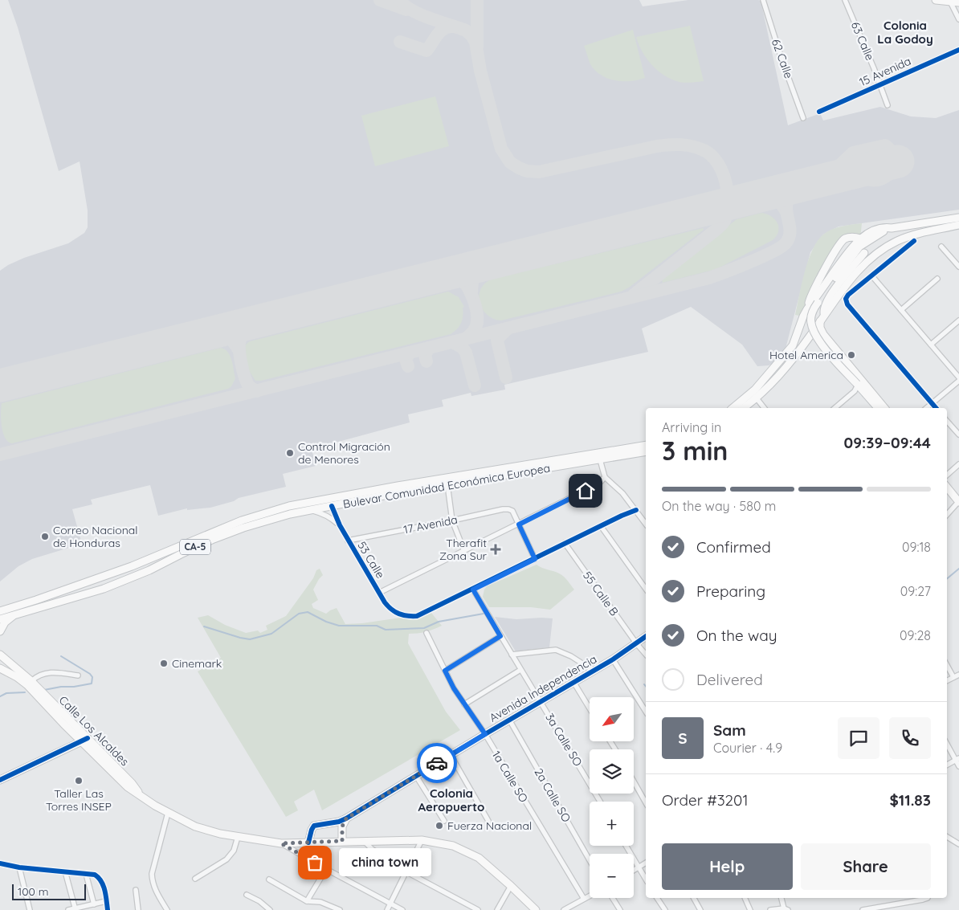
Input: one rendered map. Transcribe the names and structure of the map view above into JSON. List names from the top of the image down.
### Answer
{
  "streets": {
    "main road": [
      "Bulevar Comunidad Económica Europea",
      "CA-5",
      "Avenida Independencia",
      "Calle Los Alcaldes"
    ],
    "street": [
      "63 Calle",
      "62 Calle",
      "15 Avenida",
      "17 Avenida",
      "53 Calle",
      "55 Calle B",
      "3a Calle SO",
      "1a Calle SO",
      "2a Calle SO"
    ]
  },
  "crossings": [
    ["63 Calle", "15 Avenida"],
    ["Bulevar Comunidad Económica Europea", "53 Calle"],
    ["17 Avenida", "53 Calle"],
    ["53 Calle", "3a Calle SO"],
    ["55 Calle B", "Avenida Independencia"],
    ["Avenida Independencia", "Calle Los Alcaldes"],
    ["Avenida Independencia", "3a Calle SO"],
    ["Avenida Independencia", "1a Calle SO"],
    ["Avenida Independencia", "2a Calle SO"]
  ],
  "districts": ["Colonia La Godoy", "Colonia Aeropuerto"],
  "places": {
    "other": [
      "Hotel America",
      "Control Migración de Menores",
      "Correo Nacional de Honduras",
      "Cinemark",
      "Taller Las Torres INSEP",
      "Fuerza Nacional",
      "china town"
    ],
    "health": ["Therafit Zona Sur"]
  },
  "scale_bar": "100 m",
  "north": "bottom left",
  "page": {
    "heading": ["3 min", "Arriving in", "09:39–09:44"],
    "panel": [
      "Sam",
      "Courier · 4.9",
      "Order #3201",
      "$11.83"
    ],
    "bar": "On the way · 580 m",
    "list": [
      ["Confirmed", "09:18"],
      ["Preparing", "09:27"],
      ["On the way", "09:28"],
      "Delivered"
    ],
    "map_buttons": ["+", "−"],
    "round": "S",
    "buttons": ["Help", "Share"],
    "bubble": "china town",
    "scale": "100 m"
  }
}
